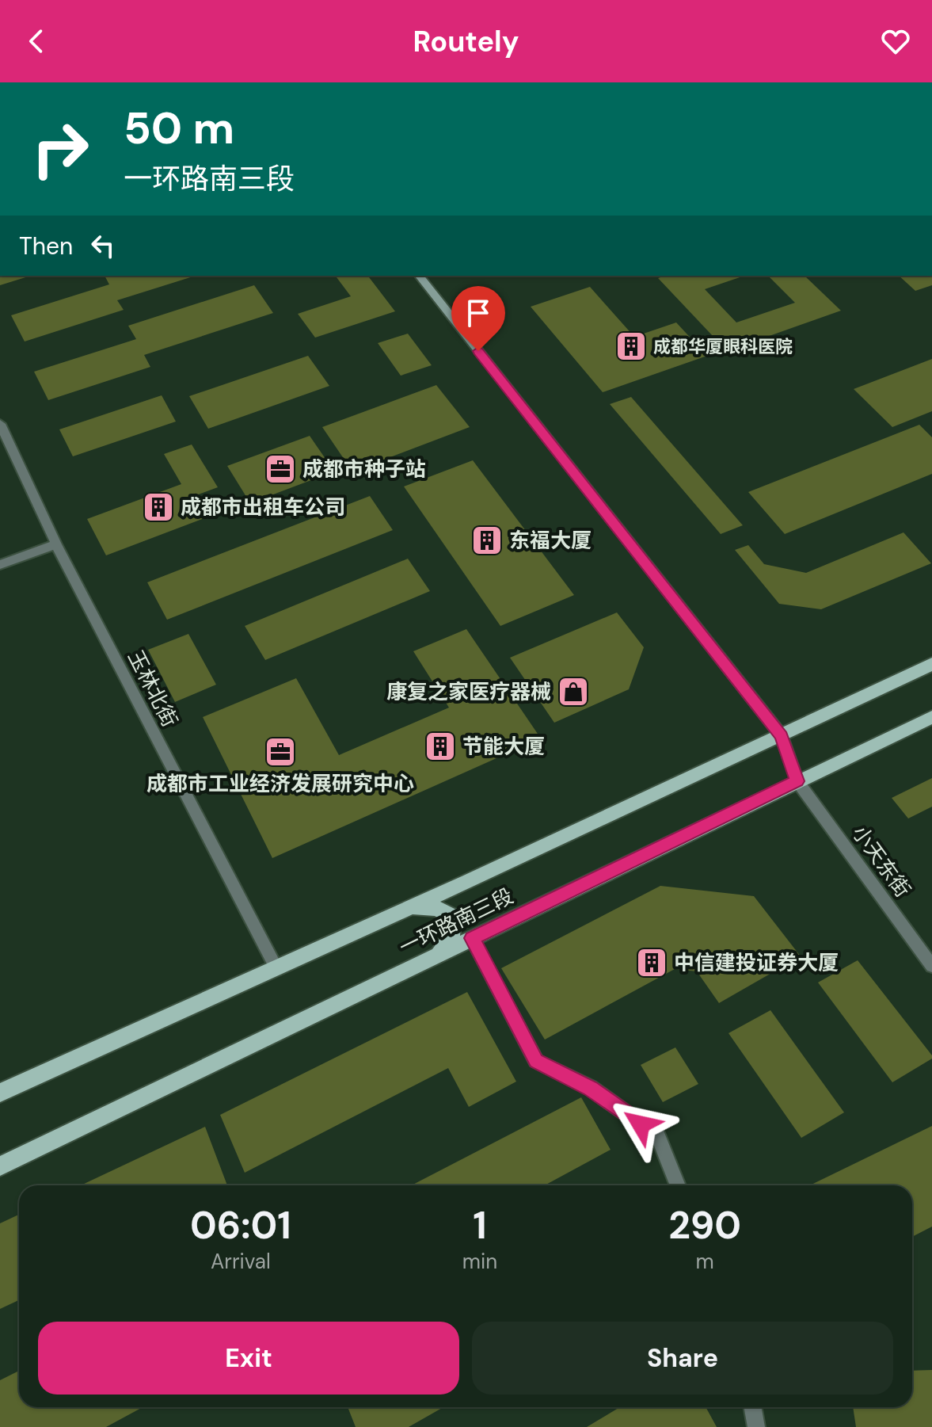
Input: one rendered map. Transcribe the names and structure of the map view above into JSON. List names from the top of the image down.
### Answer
{
  "streets": {
    "main road": ["一环路南三段"],
    "street": ["玉林北街", "小天东街"]
  },
  "crossings": [
    ["玉林北街", "一环路南三段"],
    ["小天东街", "一环路南三段"]
  ],
  "places": {
    "building": [
      "成都华厦眼科医院",
      "成都市出租车公司",
      "东福大厦",
      "节能大厦",
      "中信建投证券大厦"
    ],
    "office": ["成都市种子站", "成都市工业经济发展研究中心"],
    "shop": ["康复之家医疗器械"]
  },
  "page": {
    "header": "Routely",
    "turn": ["50 m", "一环路南三段"],
    "then": "Then",
    "eta": [
      "06:01",
      "Arrival",
      "1",
      "min",
      "290",
      "m"
    ],
    "buttons": ["Exit", "Share"]
  }
}
